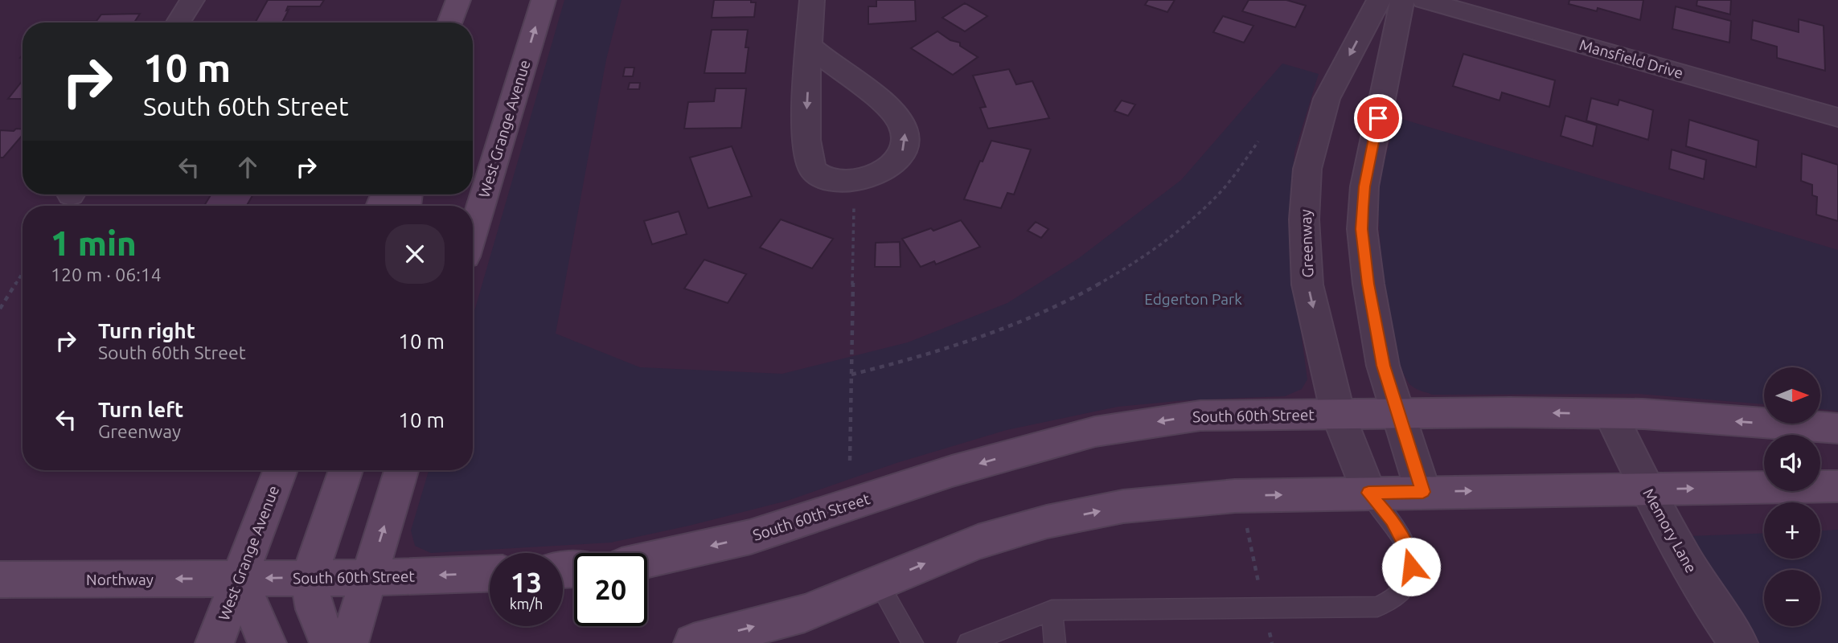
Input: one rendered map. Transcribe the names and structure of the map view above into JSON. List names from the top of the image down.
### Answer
{
  "streets": {
    "street": [
      "Mansfield Drive",
      "West Grange Avenue",
      "Greenway",
      "South 60th Street",
      "Memory Lane",
      "Northway"
    ]
  },
  "crossings": [
    ["West Grange Avenue", "South 60th Street"],
    ["West Grange Avenue", "Northway"],
    ["Greenway", "South 60th Street"],
    ["South 60th Street", "Memory Lane"],
    ["South 60th Street", "Northway"]
  ],
  "one_way": ["West Grange Avenue", "Northway"],
  "parks": ["Edgerton Park"],
  "north": "right",
  "page": {
    "turn": ["10 m", "South 60th Street"],
    "heading": ["1 min", "120 m · 06:14"],
    "list": [
      {
        "name": "Turn right",
        "note": "South 60th Street",
        "value": "10 m"
      },
      {
        "name": "Turn left",
        "note": "Greenway",
        "value": "10 m"
      }
    ],
    "map_buttons": ["+", "−"],
    "speed": "13 km/h",
    "limit": "20"
  }
}
